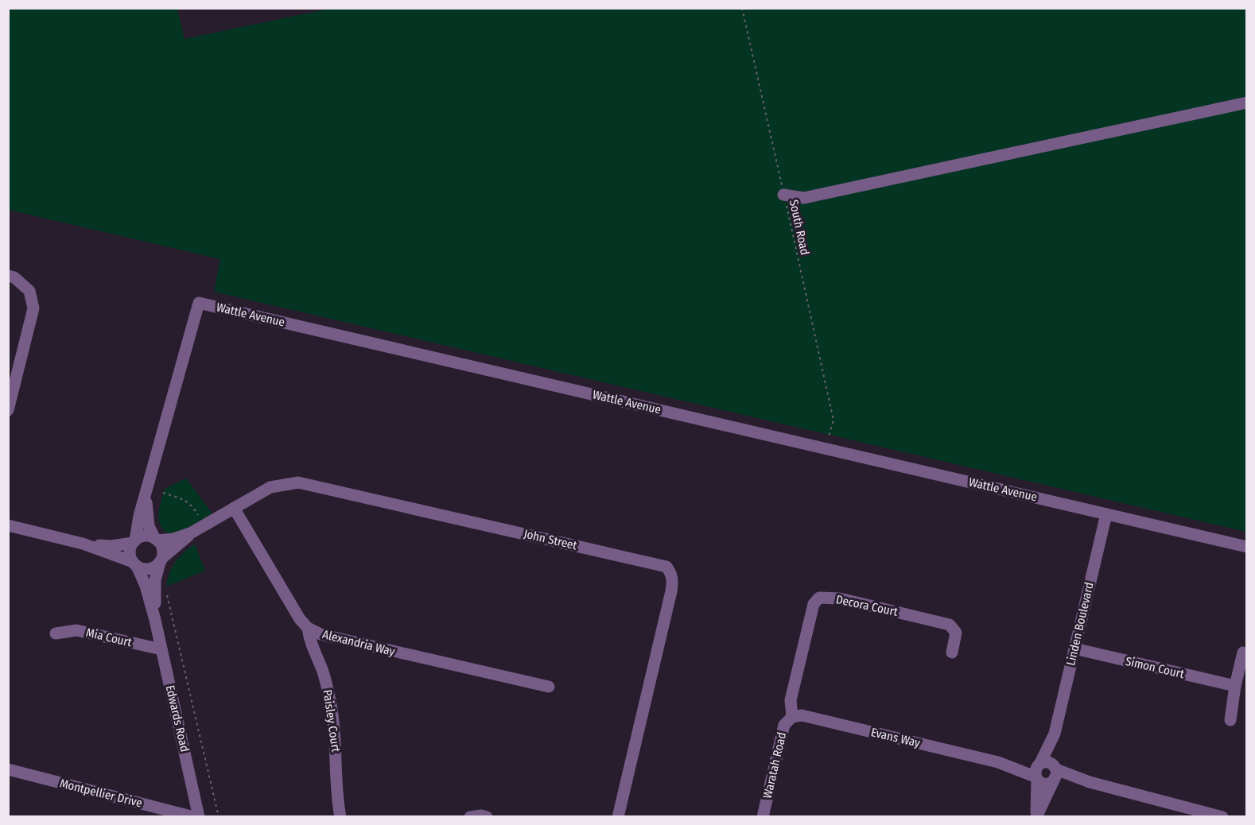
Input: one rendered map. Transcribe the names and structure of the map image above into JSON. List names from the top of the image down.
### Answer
{
  "streets": {
    "street": [
      "Wattle Avenue",
      "John Street",
      "Decora Court",
      "Linden Boulevard",
      "Mia Court",
      "Alexandria Way",
      "Simon Court",
      "Edwards Road",
      "Paisley Court",
      "Evans Way",
      "Waratah Road",
      "Montpellier Drive"
    ],
    "path": ["South Road"]
  },
  "crossings": [
    ["South Road", "Wattle Avenue"],
    ["Wattle Avenue", "John Street"],
    ["Wattle Avenue", "Linden Boulevard"],
    ["Wattle Avenue", "Edwards Road"],
    ["John Street", "Alexandria Way"],
    ["John Street", "Edwards Road"],
    ["Decora Court", "Evans Way"],
    ["Decora Court", "Waratah Road"],
    ["Linden Boulevard", "Simon Court"],
    ["Mia Court", "Edwards Road"],
    ["Alexandria Way", "Paisley Court"],
    ["Evans Way", "Waratah Road"]
  ]
}
